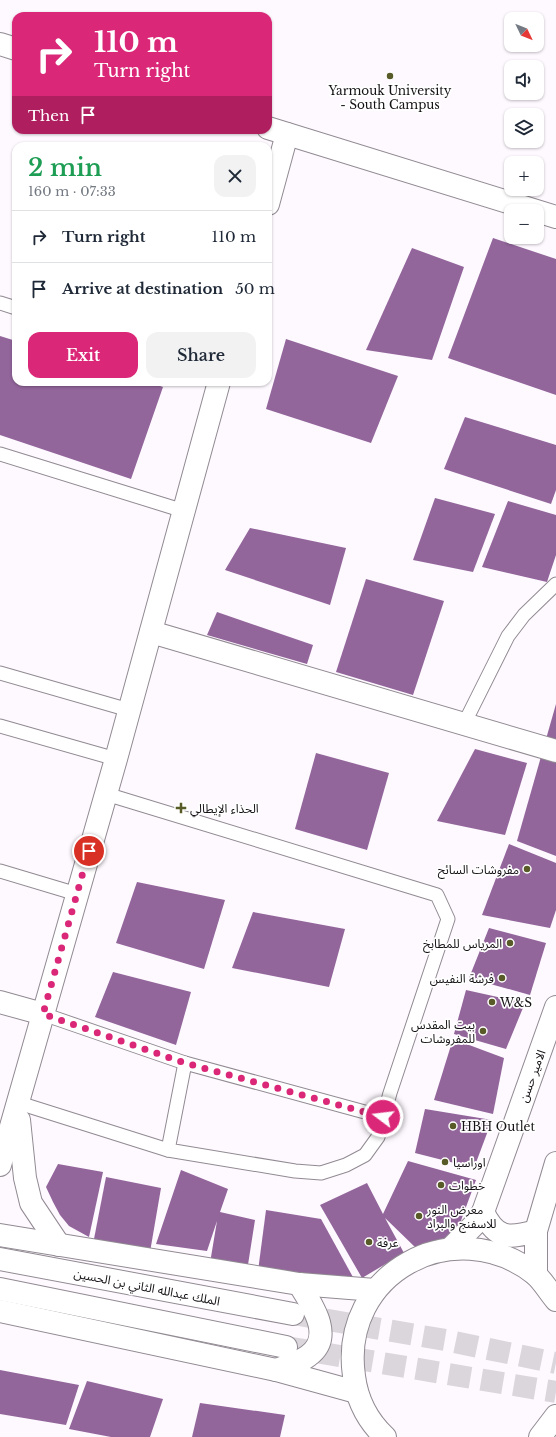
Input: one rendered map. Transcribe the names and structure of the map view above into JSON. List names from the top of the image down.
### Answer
{
  "streets": {
    "main road": ["الامير حسن", "الملك عبدالله الثاني بن الحسين"]
  },
  "places": {
    "other": [
      "Yarmouk University - South Campus",
      "مفروشات السائح",
      "المرياس للمطابخ",
      "فرشة النفيس",
      "W&S",
      "بيت المقدس للمفروشات",
      "HBH Outlet",
      "اوراسيا",
      "خطوات",
      "معرض النور للاسفنج والبراد",
      "عرفة"
    ],
    "health": ["الحذاء الإيطالي"]
  },
  "north": "bottom right",
  "page": {
    "map_buttons": ["+", "−"],
    "turn": ["110 m", "Turn right"],
    "then": "Then",
    "heading": ["2 min", "160 m · 07:33"],
    "list": [
      {
        "name": "Turn right",
        "value": "110 m"
      },
      {
        "name": "Arrive at destination",
        "value": "50 m"
      }
    ],
    "buttons": ["Exit", "Share"]
  }
}
